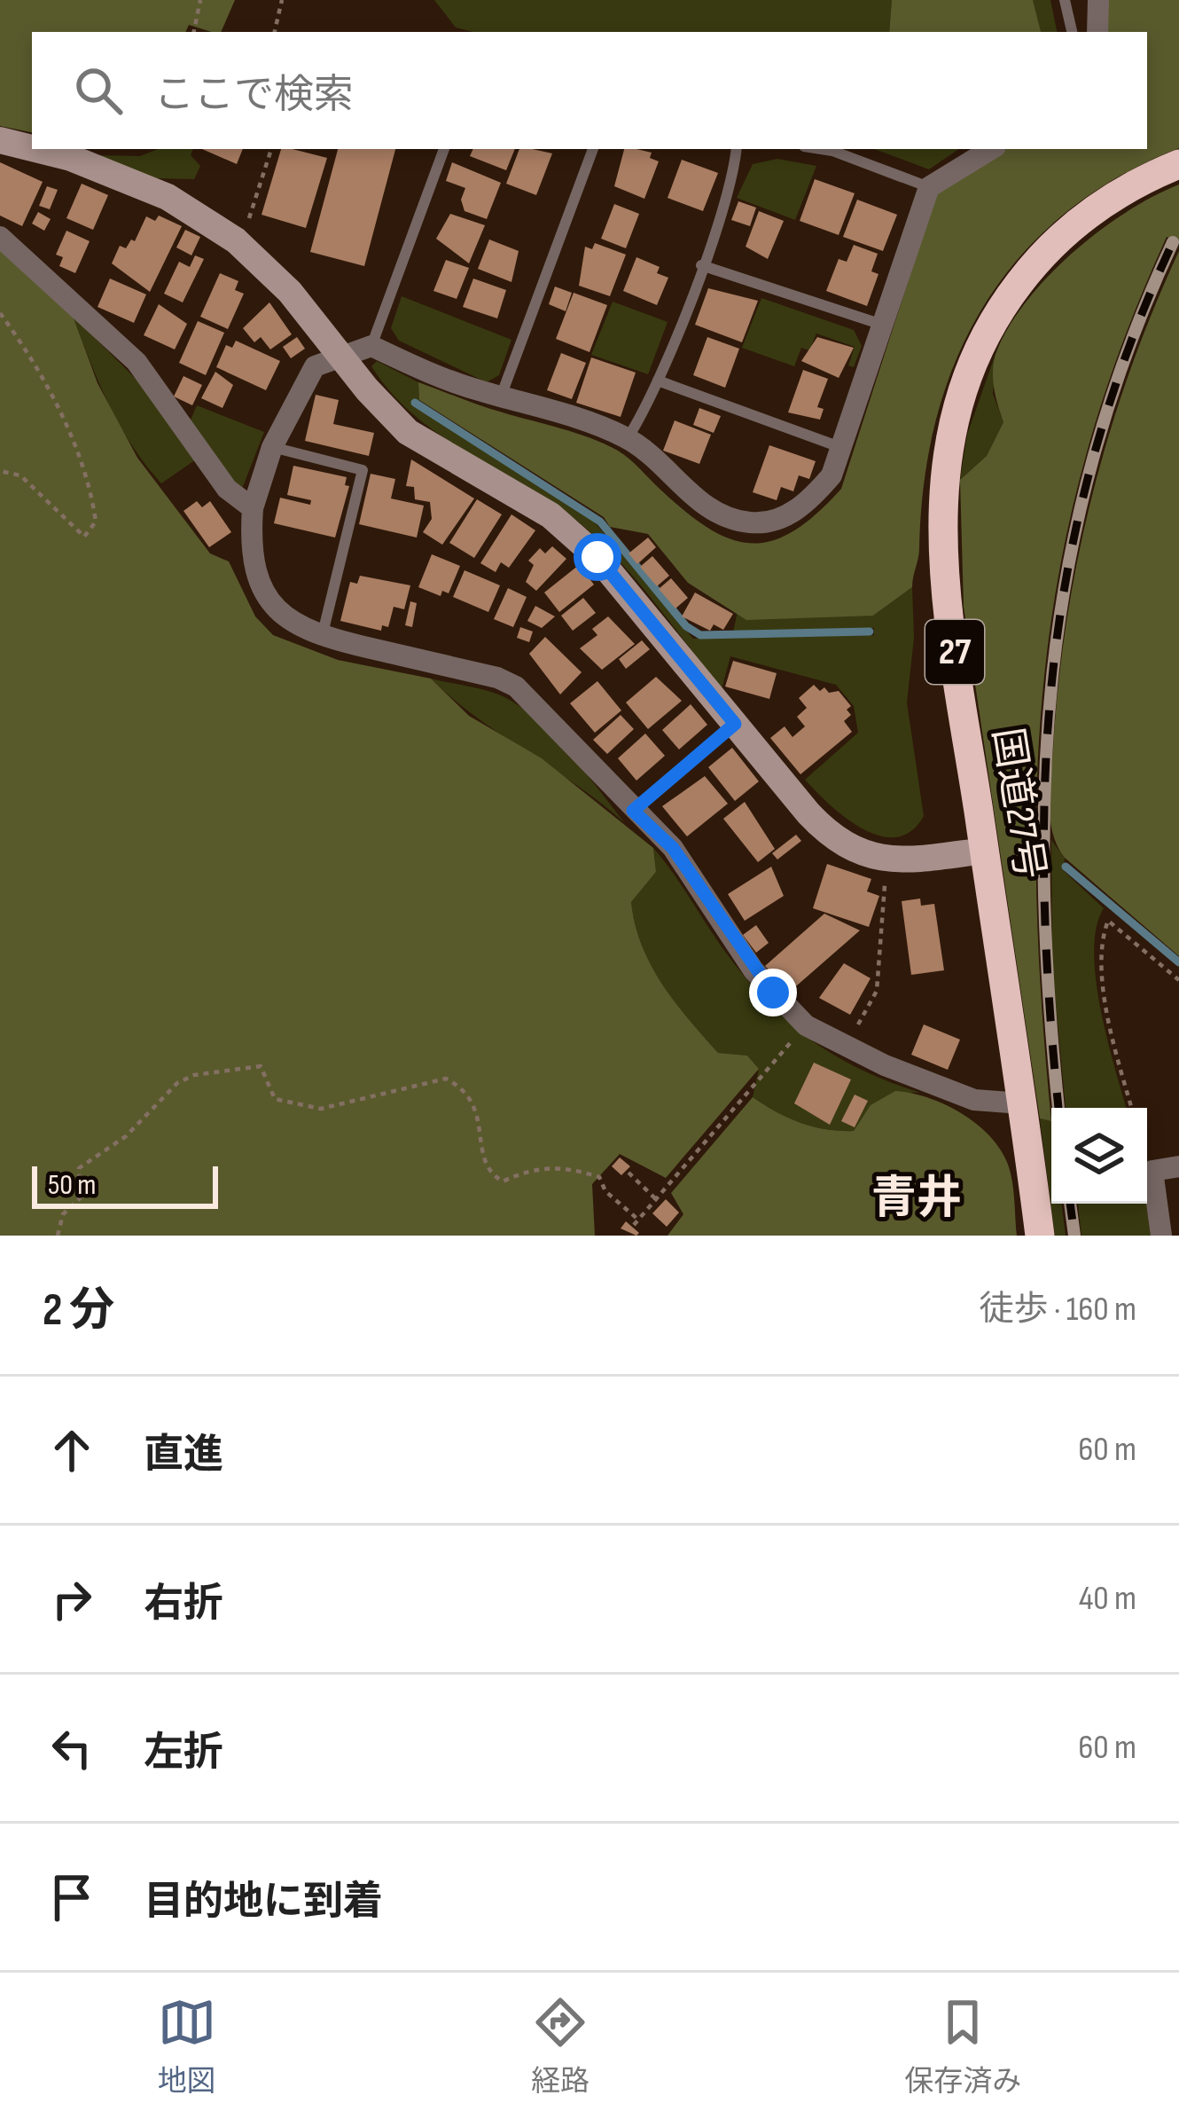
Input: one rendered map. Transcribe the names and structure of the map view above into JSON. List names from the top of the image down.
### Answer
{
  "streets": {
    "highway": ["27", "国道27号"]
  },
  "districts": ["青井"],
  "scale_bar": "50 m",
  "page": {
    "search": "ここで検索",
    "scale": "50 m",
    "heading": ["2 分", "徒歩 · 160 m"],
    "list": [
      ["直進", "60 m"],
      ["右折", "40 m"],
      ["左折", "60 m"],
      "目的地に到着"
    ],
    "nav": ["地図", "経路", "保存済み"]
  }
}
